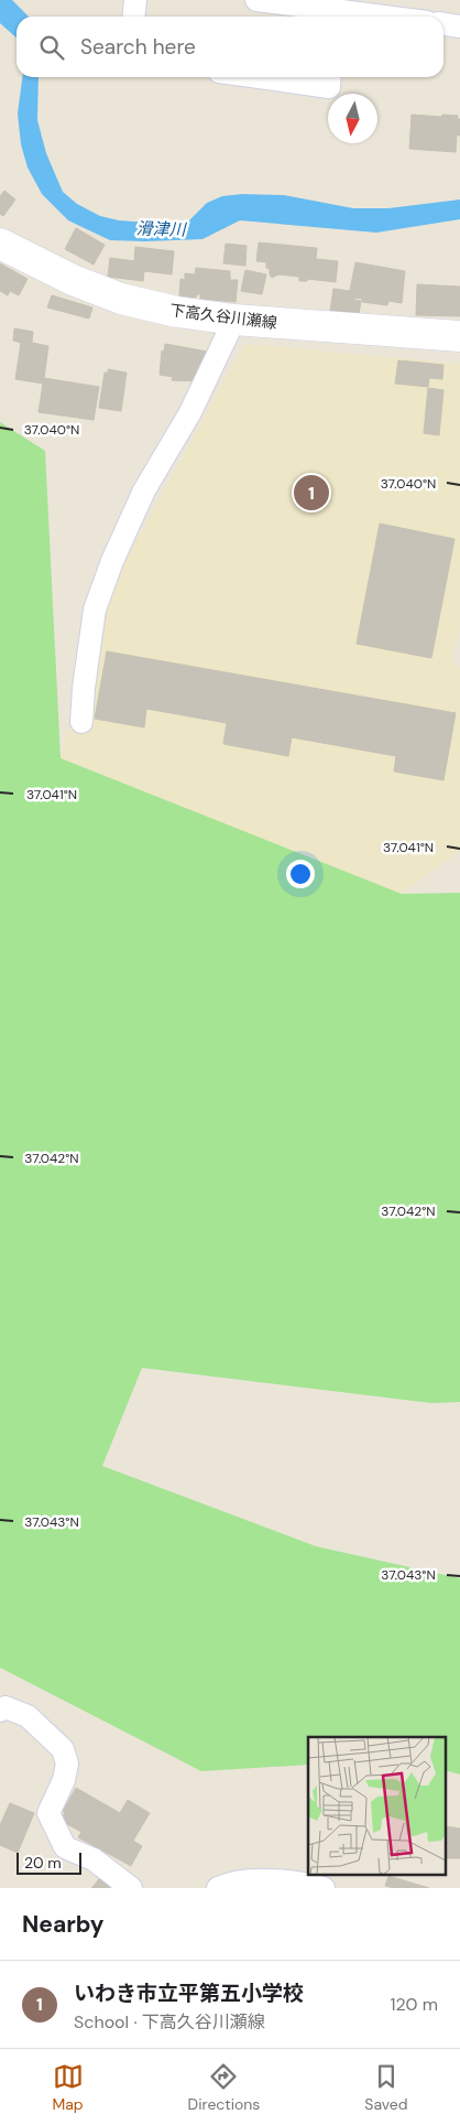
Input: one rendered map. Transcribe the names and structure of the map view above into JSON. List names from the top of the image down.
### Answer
{
  "streets": {
    "main road": ["下高久谷川瀬線"]
  },
  "water": ["滑津川"],
  "scale_bar": "20 m",
  "north": "bottom",
  "page": {
    "search": "Search here",
    "pins": "1",
    "scale": "20 m",
    "heading": "Nearby",
    "list": [
      {
        "mark": "1",
        "name": "いわき市立平第五小学校",
        "note": "School · 下高久谷川瀬線",
        "value": "120 m"
      }
    ],
    "nav": ["Map", "Directions", "Saved"]
  },
  "coordinates": [
    "37.040°N",
    "37.041°N",
    "37.042°N",
    "37.043°N"
  ]
}
